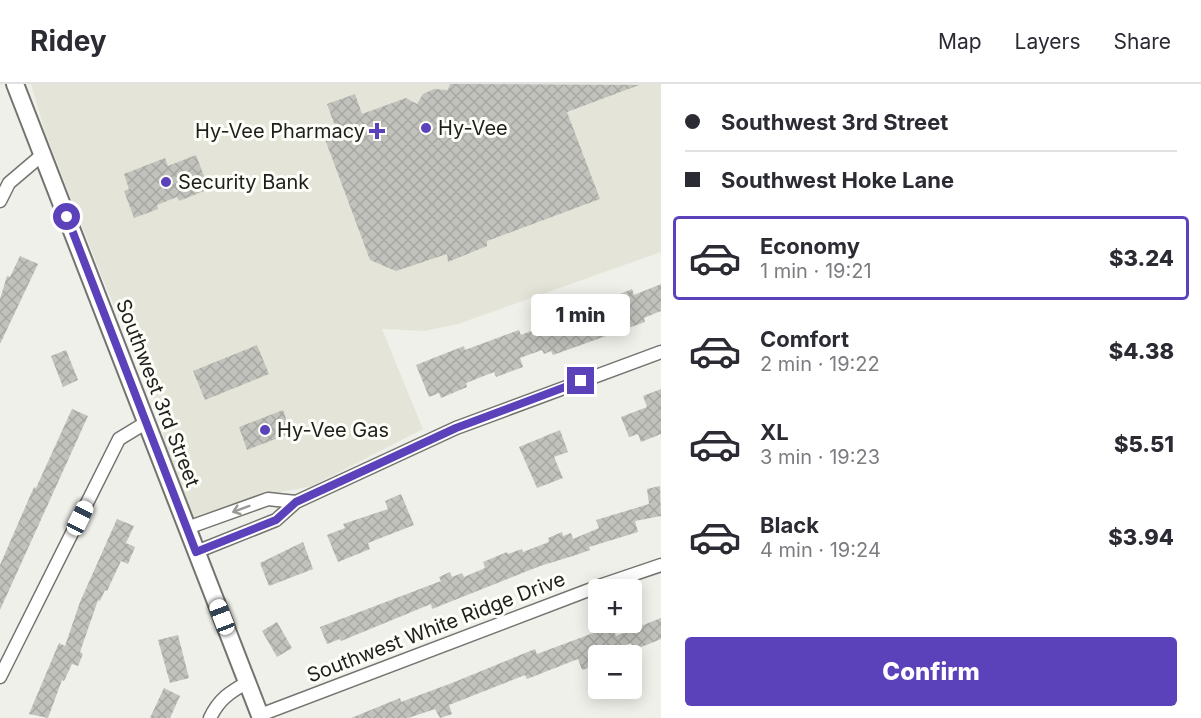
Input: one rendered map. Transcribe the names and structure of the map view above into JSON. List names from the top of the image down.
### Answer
{
  "streets": {
    "main road": ["Southwest 3rd Street"],
    "street": ["Southwest White Ridge Drive"]
  },
  "crossings": [
    ["Southwest 3rd Street", "Southwest White Ridge Drive"]
  ],
  "places": {
    "other": ["Hy-Vee", "Security Bank", "Hy-Vee Gas"],
    "health": ["Hy-Vee Pharmacy"]
  },
  "page": {
    "header": "Ridey",
    "nav": ["Map", "Layers", "Share"],
    "banner": ["Southwest 3rd Street", "Southwest Hoke Lane"],
    "list": [
      {
        "name": "Economy",
        "note": "1 min · 19:21",
        "value": "$3.24"
      },
      {
        "name": "Comfort",
        "note": "2 min · 19:22",
        "value": "$4.38"
      },
      {
        "name": "XL",
        "note": "3 min · 19:23",
        "value": "$5.51"
      },
      {
        "name": "Black",
        "note": "4 min · 19:24",
        "value": "$3.94"
      }
    ],
    "bubble": "1 min",
    "map_buttons": ["+", "−"],
    "buttons": "Confirm"
  }
}
